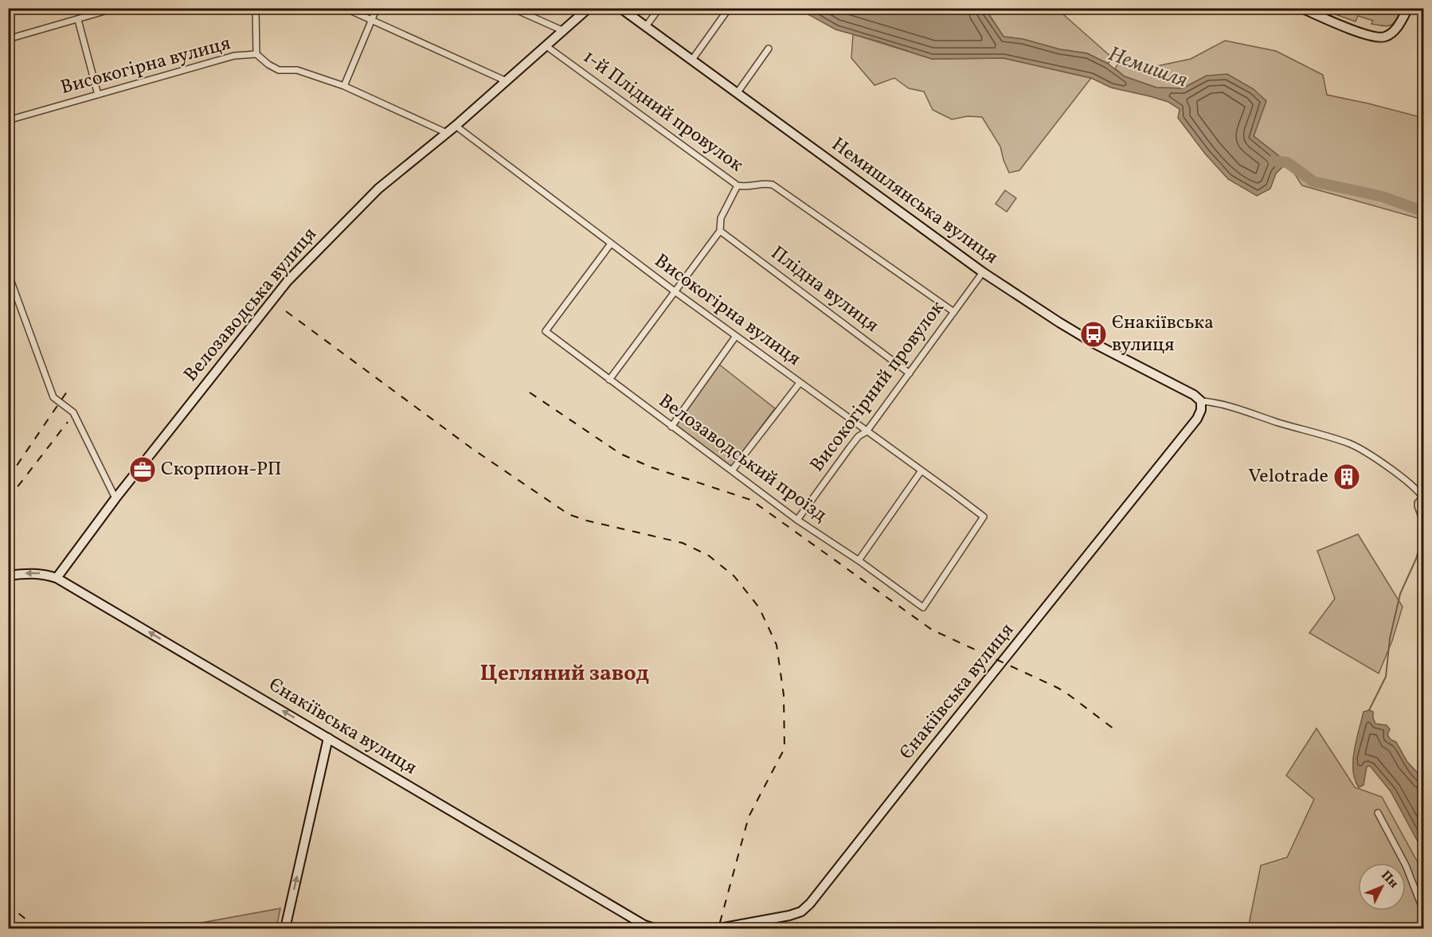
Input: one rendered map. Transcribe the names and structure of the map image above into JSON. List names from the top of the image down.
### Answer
{
  "streets": {
    "street": [
      "Високогірна вулиця",
      "1-й Плідний провулок",
      "Немишлянська вулиця",
      "Плідна вулиця",
      "Велозаводська вулиця",
      "Високогірний провулок",
      "Велозаводський проїзд",
      "Єнакіївська вулиця"
    ]
  },
  "crossings": [
    ["Високогірна вулиця", "Велозаводська вулиця"],
    ["Високогірна вулиця", "Високогірний провулок"],
    ["Високогірна вулиця", "Велозаводський проїзд"],
    ["1-й Плідний провулок", "Велозаводська вулиця"],
    ["1-й Плідний провулок", "Високогірний провулок"],
    ["Немишлянська вулиця", "Високогірний провулок"],
    ["Немишлянська вулиця", "Єнакіївська вулиця"],
    ["Плідна вулиця", "Високогірний провулок"],
    ["Велозаводська вулиця", "Єнакіївська вулиця"],
    ["Високогірний провулок", "Велозаводський проїзд"]
  ],
  "districts": ["Цегляний завод"],
  "water": ["Немишля"],
  "places": {
    "bus stop": ["Єнакіївська вулиця"],
    "office": ["Скорпион-РП"],
    "building": ["Velotrade"]
  },
  "north": "top right"
}
